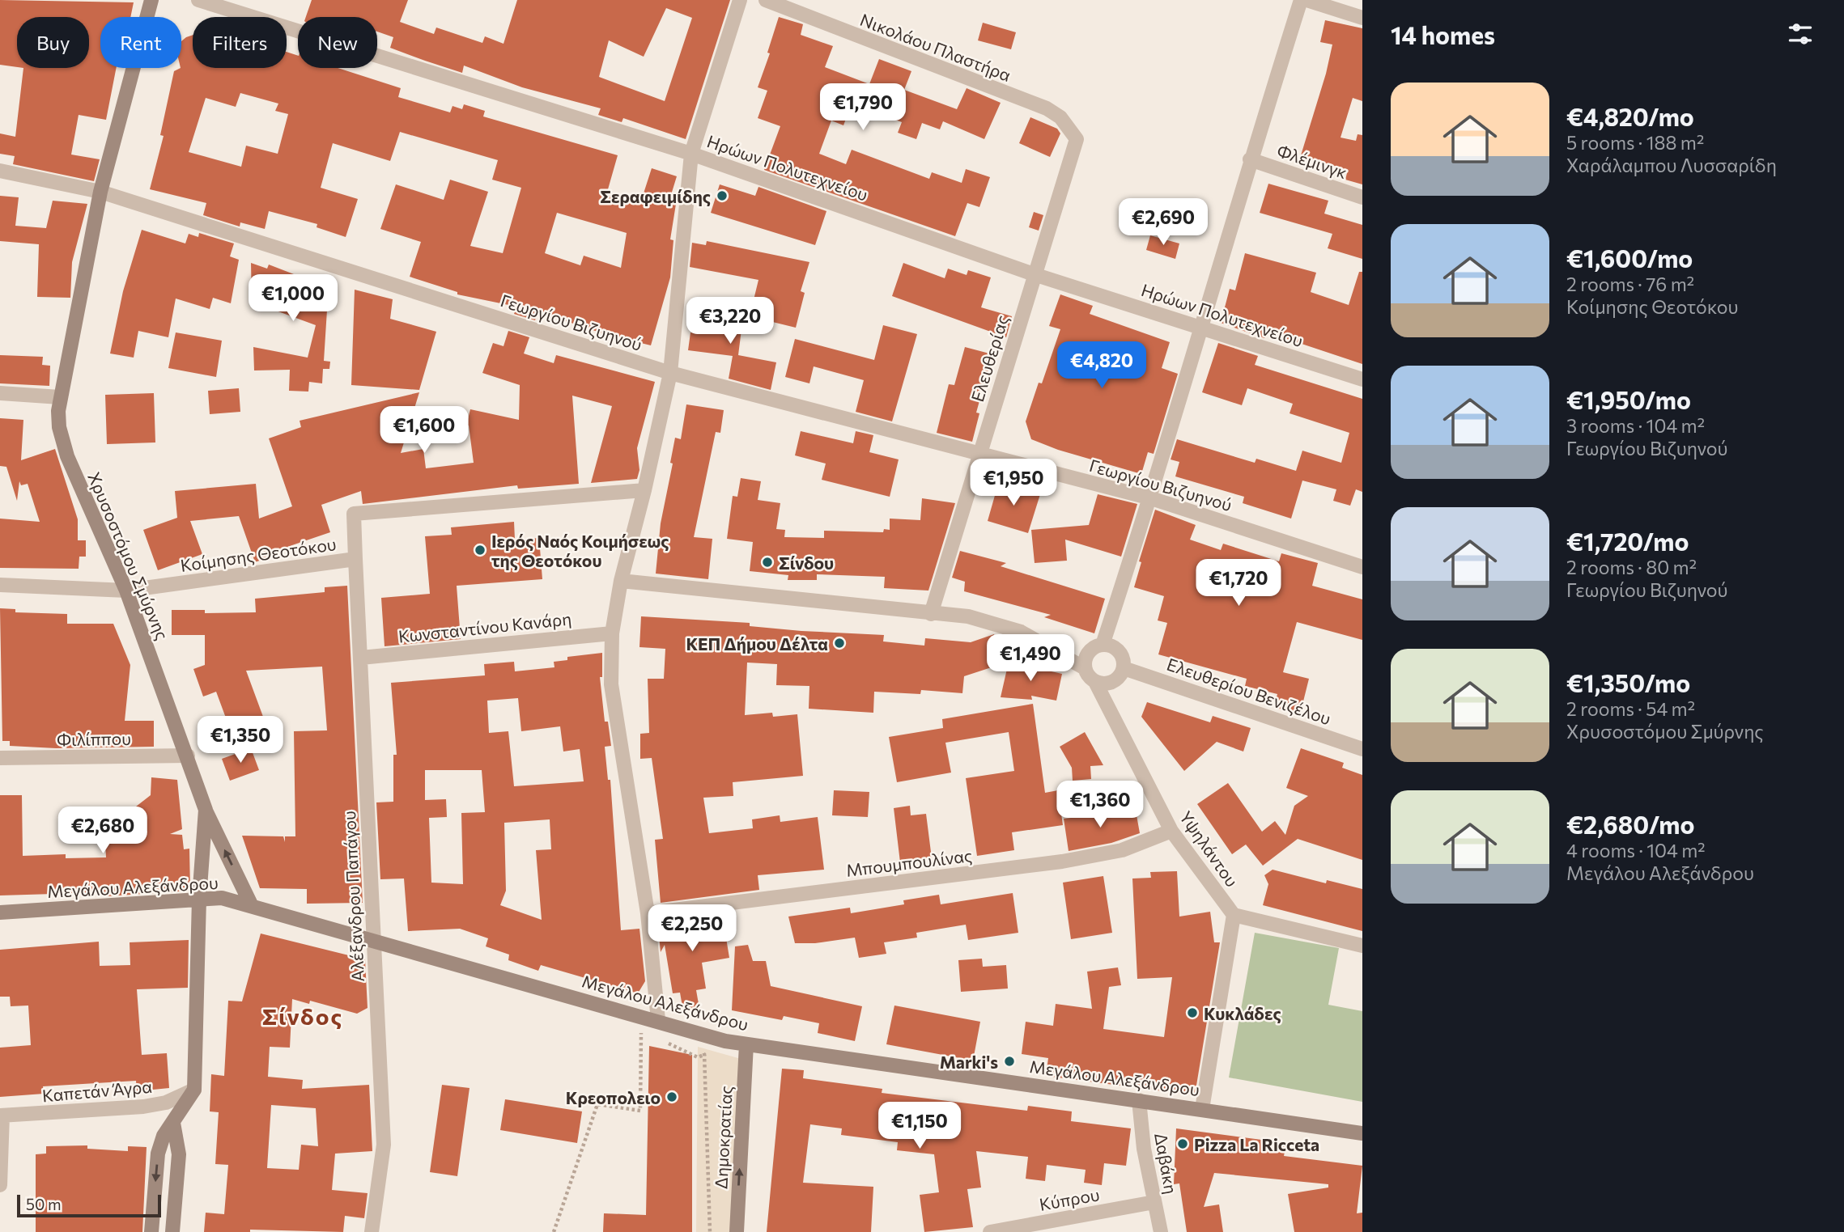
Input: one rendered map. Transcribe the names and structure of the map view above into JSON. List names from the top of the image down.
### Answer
{
  "streets": {
    "street": [
      "Νικολάου Πλαστήρα",
      "Φλέμινγκ",
      "Ηρώων Πολυτεχνείου",
      "Γεωργίου Βιζυηνού",
      "Ελευθερίας",
      "Κοίμησης Θεοτόκου",
      "Χρυσοστόμου Σμύρνης",
      "Κωνσταντίνου Κανάρη",
      "Ελευθερίου Βενιζέλου",
      "Φιλίππου",
      "Υψηλάντου",
      "Μπουμπουλίνας",
      "Μεγάλου Αλεξάνδρου",
      "Αλέξανδρου Παπάγου",
      "Καπετάν Άγρα",
      "Δημοκρατίας",
      "Δαβάκη",
      "Κύπρου"
    ]
  },
  "crossings": [
    ["Νικολάου Πλαστήρα", "Ελευθερίας"],
    ["Ηρώων Πολυτεχνείου", "Ελευθερίας"],
    ["Γεωργίου Βιζυηνού", "Ελευθερίας"],
    ["Γεωργίου Βιζυηνού", "Χρυσοστόμου Σμύρνης"],
    ["Κοίμησης Θεοτόκου", "Χρυσοστόμου Σμύρνης"],
    ["Κοίμησης Θεοτόκου", "Αλέξανδρου Παπάγου"],
    ["Χρυσοστόμου Σμύρνης", "Φιλίππου"],
    ["Χρυσοστόμου Σμύρνης", "Μεγάλου Αλεξάνδρου"],
    ["Χρυσοστόμου Σμύρνης", "Καπετάν Άγρα"],
    ["Κωνσταντίνου Κανάρη", "Αλέξανδρου Παπάγου"],
    ["Ελευθερίου Βενιζέλου", "Υψηλάντου"],
    ["Υψηλάντου", "Μπουμπουλίνας"],
    ["Μεγάλου Αλεξάνδρου", "Αλέξανδρου Παπάγου"],
    ["Μεγάλου Αλεξάνδρου", "Δημοκρατίας"],
    ["Μεγάλου Αλεξάνδρου", "Δαβάκη"],
    ["Δαβάκη", "Κύπρου"]
  ],
  "one_way": ["Δημοκρατίας"],
  "districts": ["Σίνδος"],
  "places": [
    "Σεραφειμίδης",
    "Ιερός Ναός Κοιμήσεως της Θεοτόκου",
    "Σίνδου",
    "ΚΕΠ Δήμου Δέλτα",
    "Κυκλάδες",
    "Marki's",
    "Κρεοπολειο",
    "Pizza La Ricceta"
  ],
  "scale_bar": "50 m",
  "page": {
    "heading": "14 homes",
    "chip": [
      "Buy",
      "Rent",
      "Filters",
      "New"
    ],
    "list": [
      {
        "name": "€4,820/mo",
        "note": "5 rooms · 188 m² · Χαράλαμπου Λυσσαρίδη"
      },
      {
        "name": "€1,600/mo",
        "note": "2 rooms · 76 m² · Κοίμησης Θεοτόκου"
      },
      {
        "name": "€1,950/mo",
        "note": "3 rooms · 104 m² · Γεωργίου Βιζυηνού"
      },
      {
        "name": "€1,720/mo",
        "note": "2 rooms · 80 m² · Γεωργίου Βιζυηνού"
      },
      {
        "name": "€1,350/mo",
        "note": "2 rooms · 54 m² · Χρυσοστόμου Σμύρνης"
      },
      {
        "name": "€2,680/mo",
        "note": "4 rooms · 104 m² · Μεγάλου Αλεξάνδρου"
      }
    ],
    "price": [
      "€1,790",
      "€2,690",
      "€1,000",
      "€3,220",
      "€4,820",
      "€1,600",
      "€1,950",
      "€1,720",
      "€1,490",
      "€1,350",
      "€1,360",
      "€2,680",
      "€2,250",
      "€1,150"
    ],
    "scale": "50 m"
  }
}
